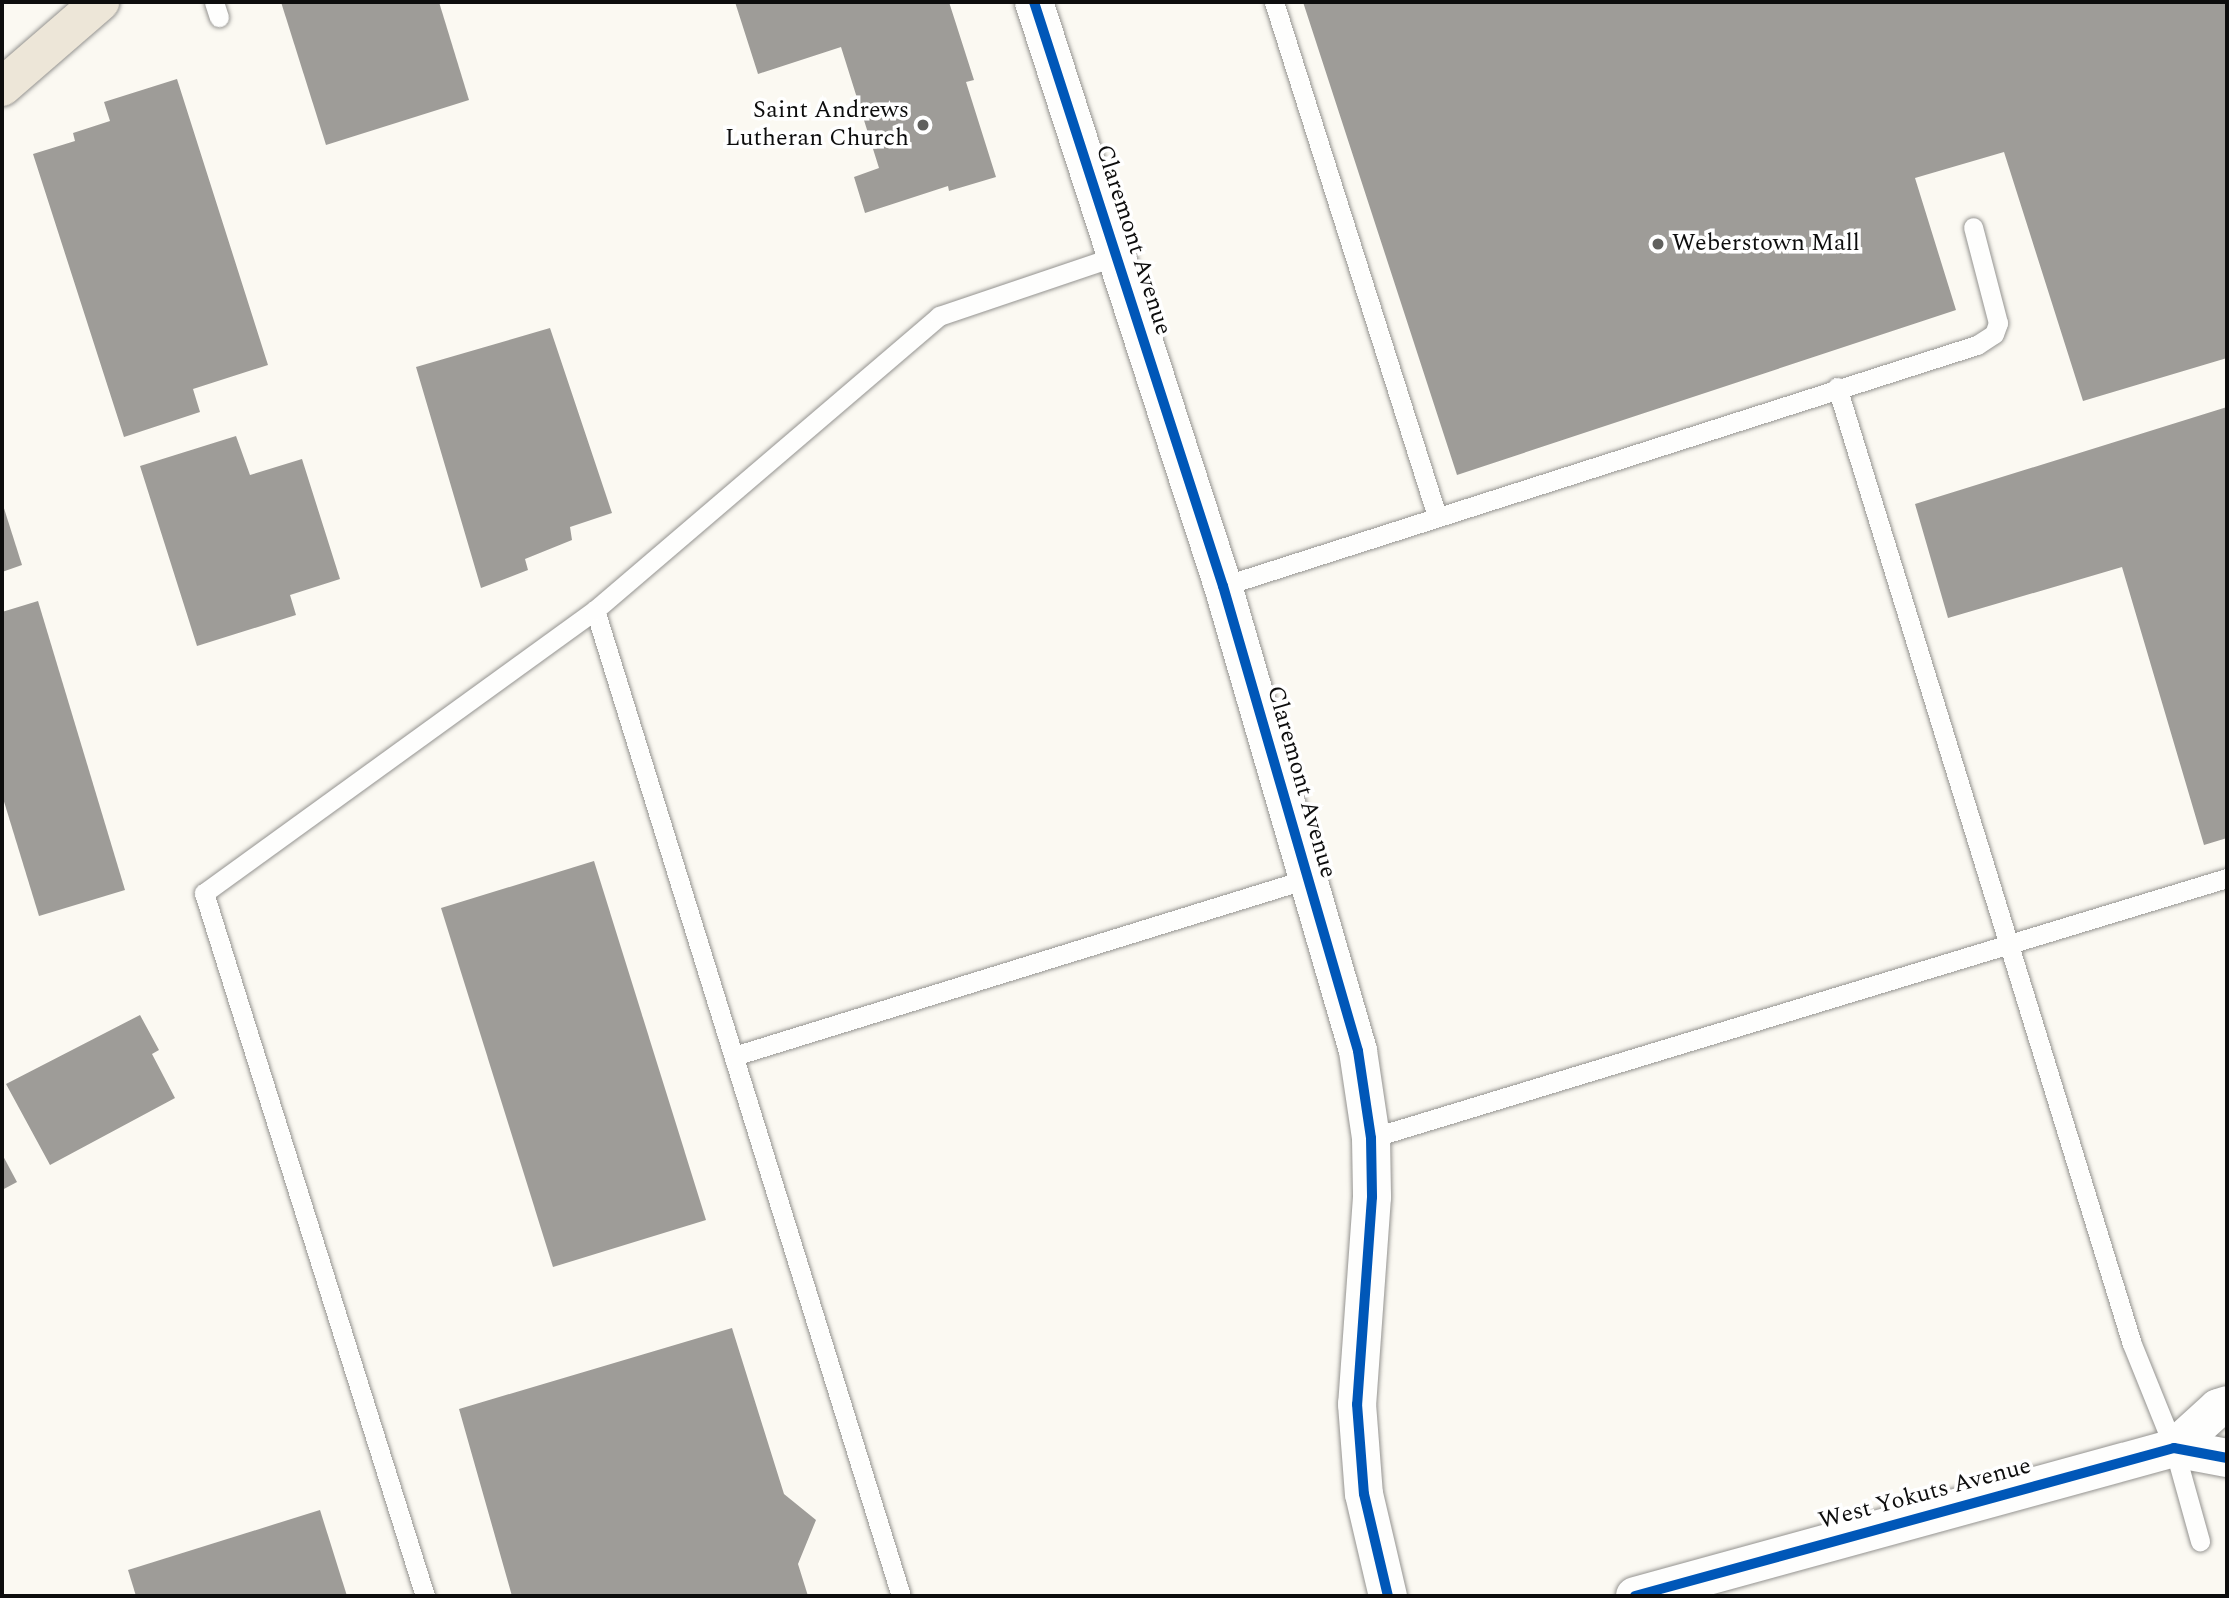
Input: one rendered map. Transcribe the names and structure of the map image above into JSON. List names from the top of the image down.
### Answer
{
  "streets": {
    "street": ["Claremont Avenue", "West Yokuts Avenue"]
  },
  "places": ["Saint Andrews Lutheran Church", "Weberstown Mall"]
}
